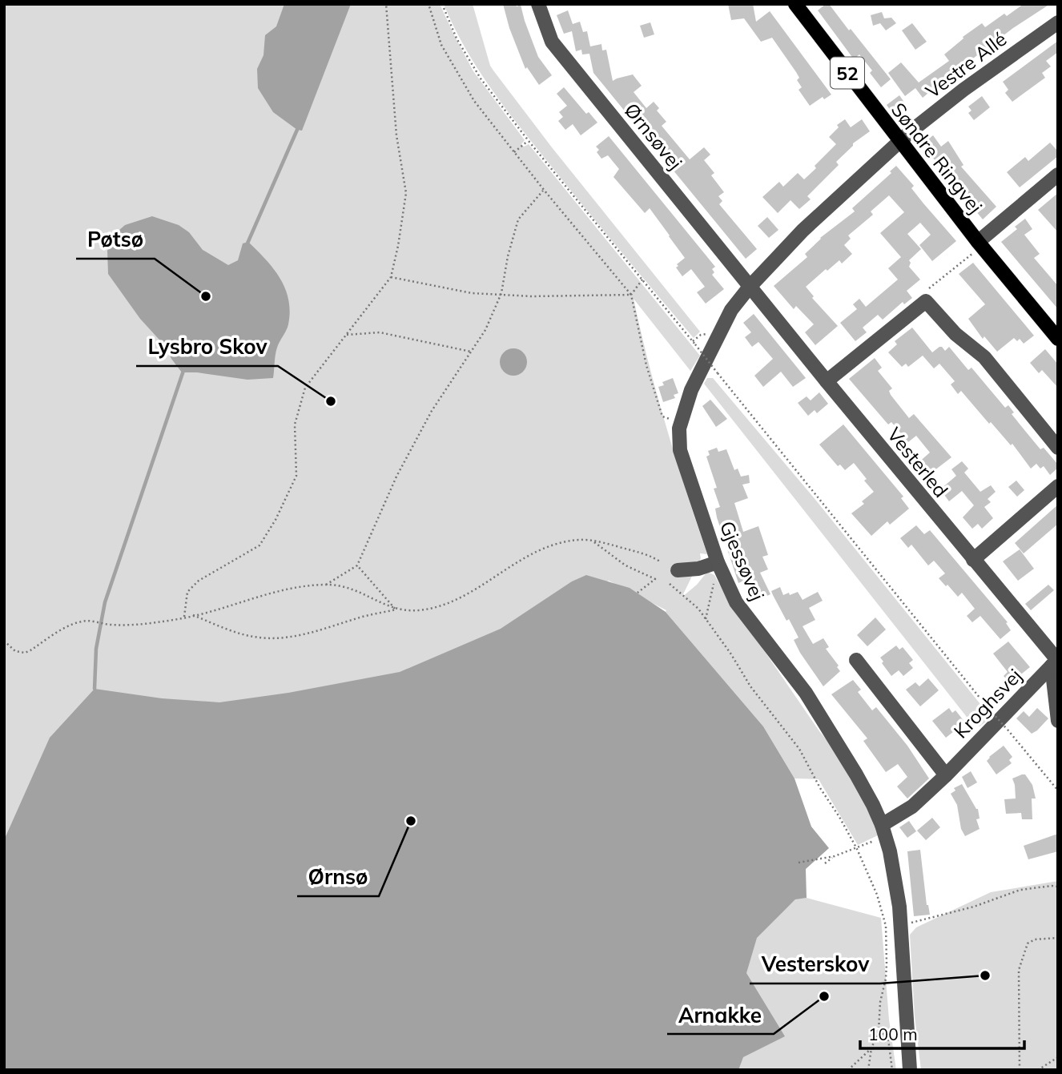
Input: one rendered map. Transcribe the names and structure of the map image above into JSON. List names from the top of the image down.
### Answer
{
  "streets": {
    "main road": ["52", "Søndre Ringvej"],
    "street": [
      "Vestre Allé",
      "Ørnsøvej",
      "Vesterled",
      "Gjessøvej",
      "Kroghsvej"
    ]
  },
  "crossings": [
    ["Vestre Allé", "Søndre Ringvej"],
    ["Vestre Allé", "Gjessøvej"],
    ["Ørnsøvej", "Vesterled"],
    ["Ørnsøvej", "Gjessøvej"],
    ["Søndre Ringvej", "Gjessøvej"],
    ["Vesterled", "Gjessøvej"],
    ["Vesterled", "Kroghsvej"],
    ["Gjessøvej", "Kroghsvej"]
  ],
  "places": [
    "Pøtsø",
    "Lysbro Skov",
    "Ørnsø",
    "Vesterskov",
    "Arnakke"
  ],
  "scale_bar": "100 m"
}
